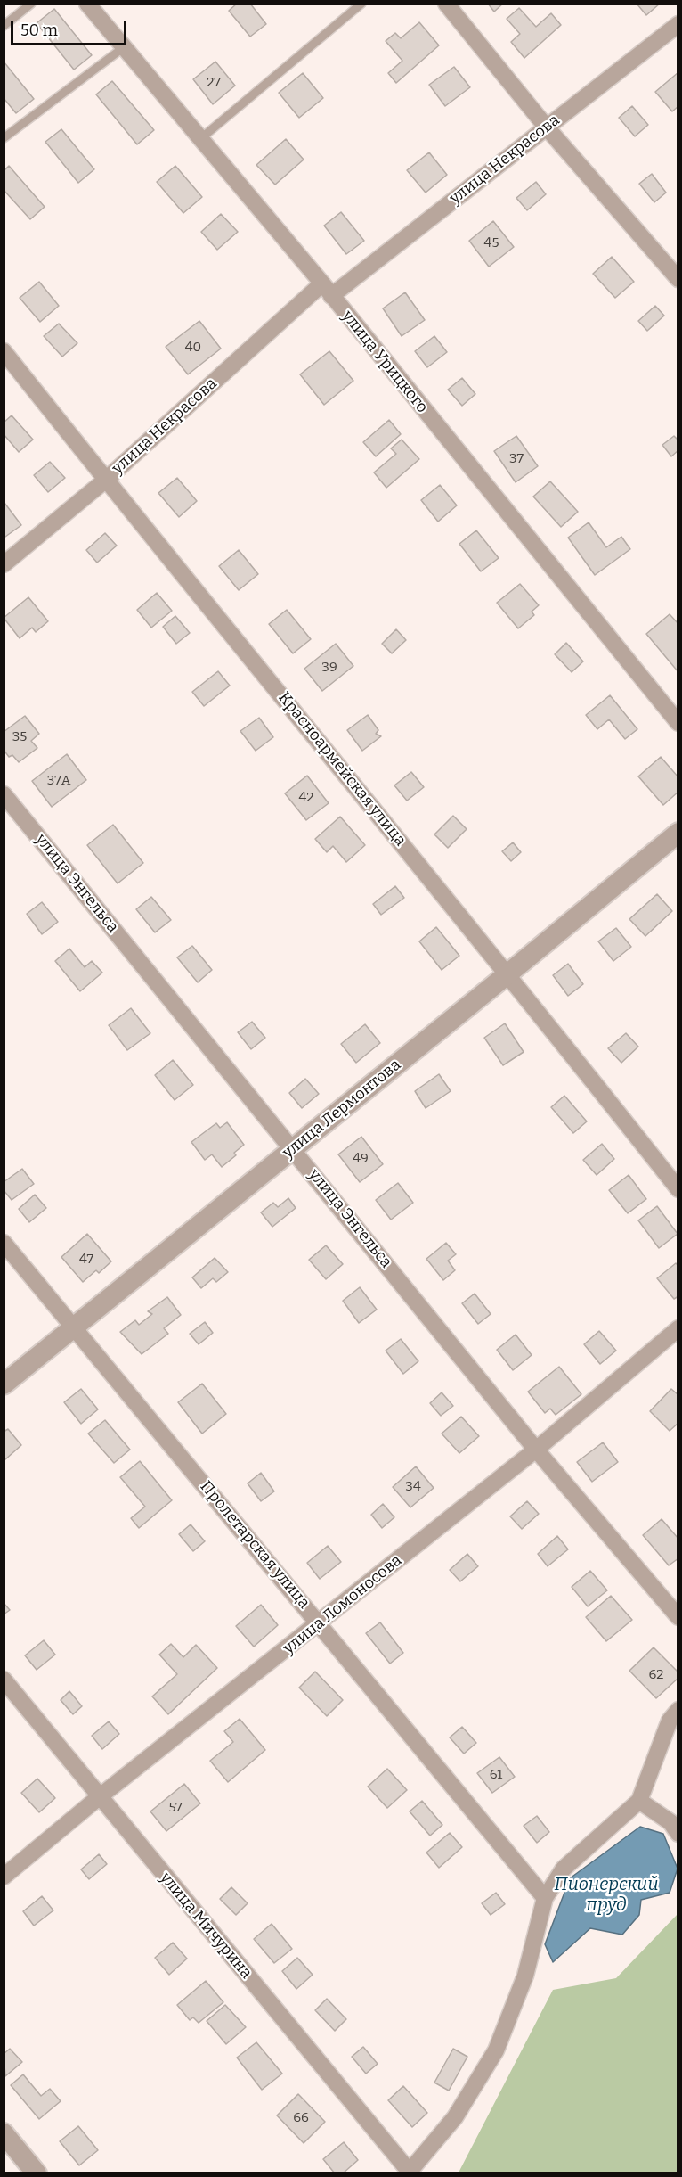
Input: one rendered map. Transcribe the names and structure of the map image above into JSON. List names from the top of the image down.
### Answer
{
  "streets": {
    "street": [
      "улица Некрасова",
      "улица Урицкого",
      "Красноармейская улица",
      "улица Энгельса",
      "улица Лермонтова",
      "Пролетарская улица",
      "улица Ломоносова",
      "улица Мичурина"
    ]
  },
  "crossings": [
    ["улица Некрасова", "улица Урицкого"],
    ["улица Некрасова", "Красноармейская улица"],
    ["Красноармейская улица", "улица Лермонтова"],
    ["улица Энгельса", "улица Лермонтова"],
    ["улица Энгельса", "улица Ломоносова"],
    ["улица Лермонтова", "Пролетарская улица"],
    ["Пролетарская улица", "улица Ломоносова"],
    ["улица Ломоносова", "улица Мичурина"]
  ],
  "water": ["Пионерский пруд"],
  "house_numbers": [
    "27",
    "45",
    "40",
    "37",
    "39",
    "35",
    "37А",
    "42",
    "49",
    "47",
    "34",
    "62",
    "61",
    "57",
    "66"
  ],
  "scale_bar": "50 m"
}
